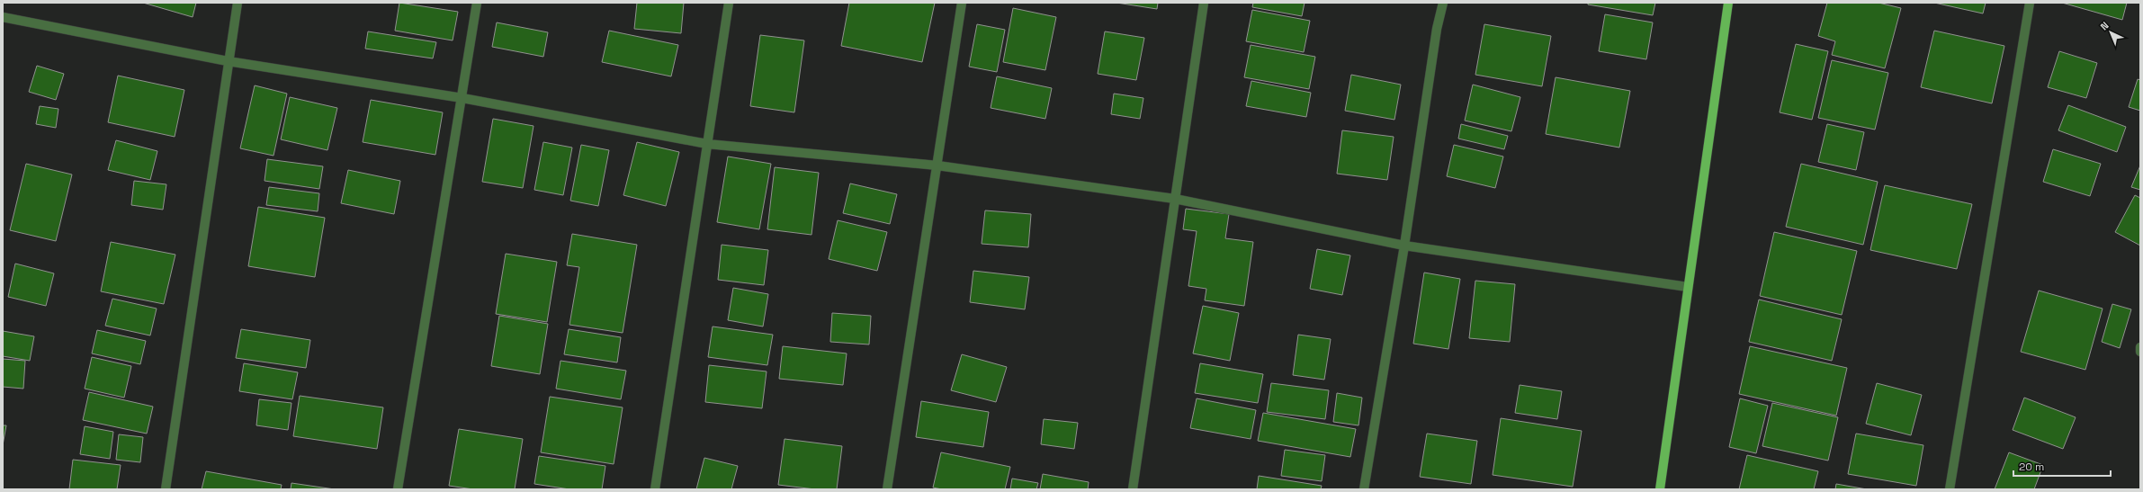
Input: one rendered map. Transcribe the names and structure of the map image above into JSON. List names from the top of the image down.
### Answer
{
  "scale_bar": "20 m",
  "north": "top left"
}
